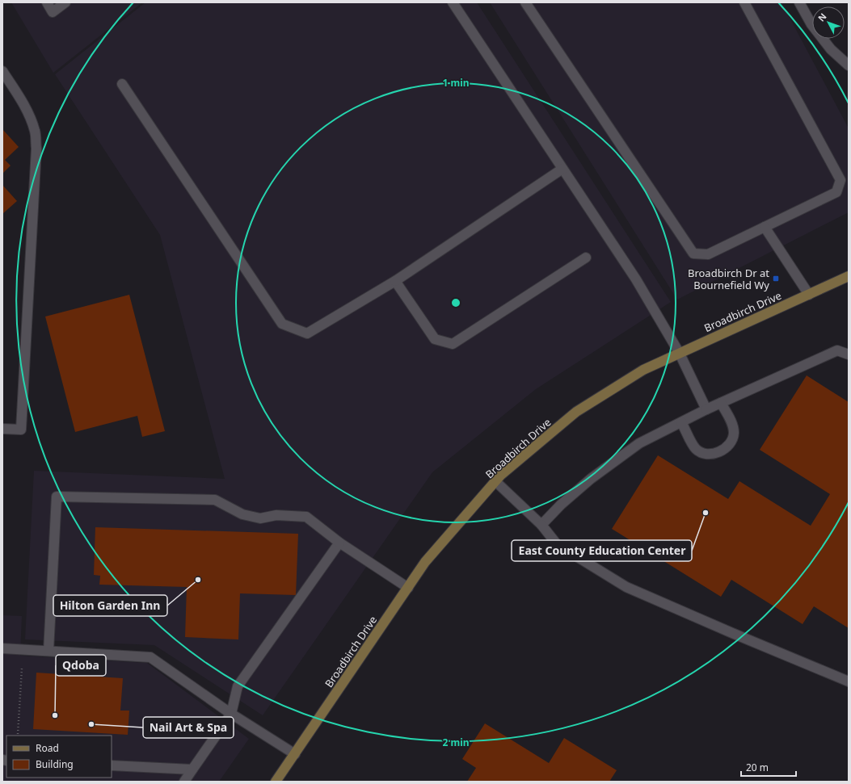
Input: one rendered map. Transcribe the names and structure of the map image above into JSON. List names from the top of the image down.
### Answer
{
  "streets": {
    "street": ["Broadbirch Drive"]
  },
  "places": {
    "transit": ["Broadbirch Dr at Bournefield Wy"],
    "other": [
      "East County Education Center",
      "Hilton Garden Inn",
      "Qdoba",
      "Nail Art & Spa"
    ]
  },
  "legend": ["Road", "Building"],
  "scale_bar": "20 m",
  "north": "top left",
  "rings": ["1 min", "2 min"]
}
